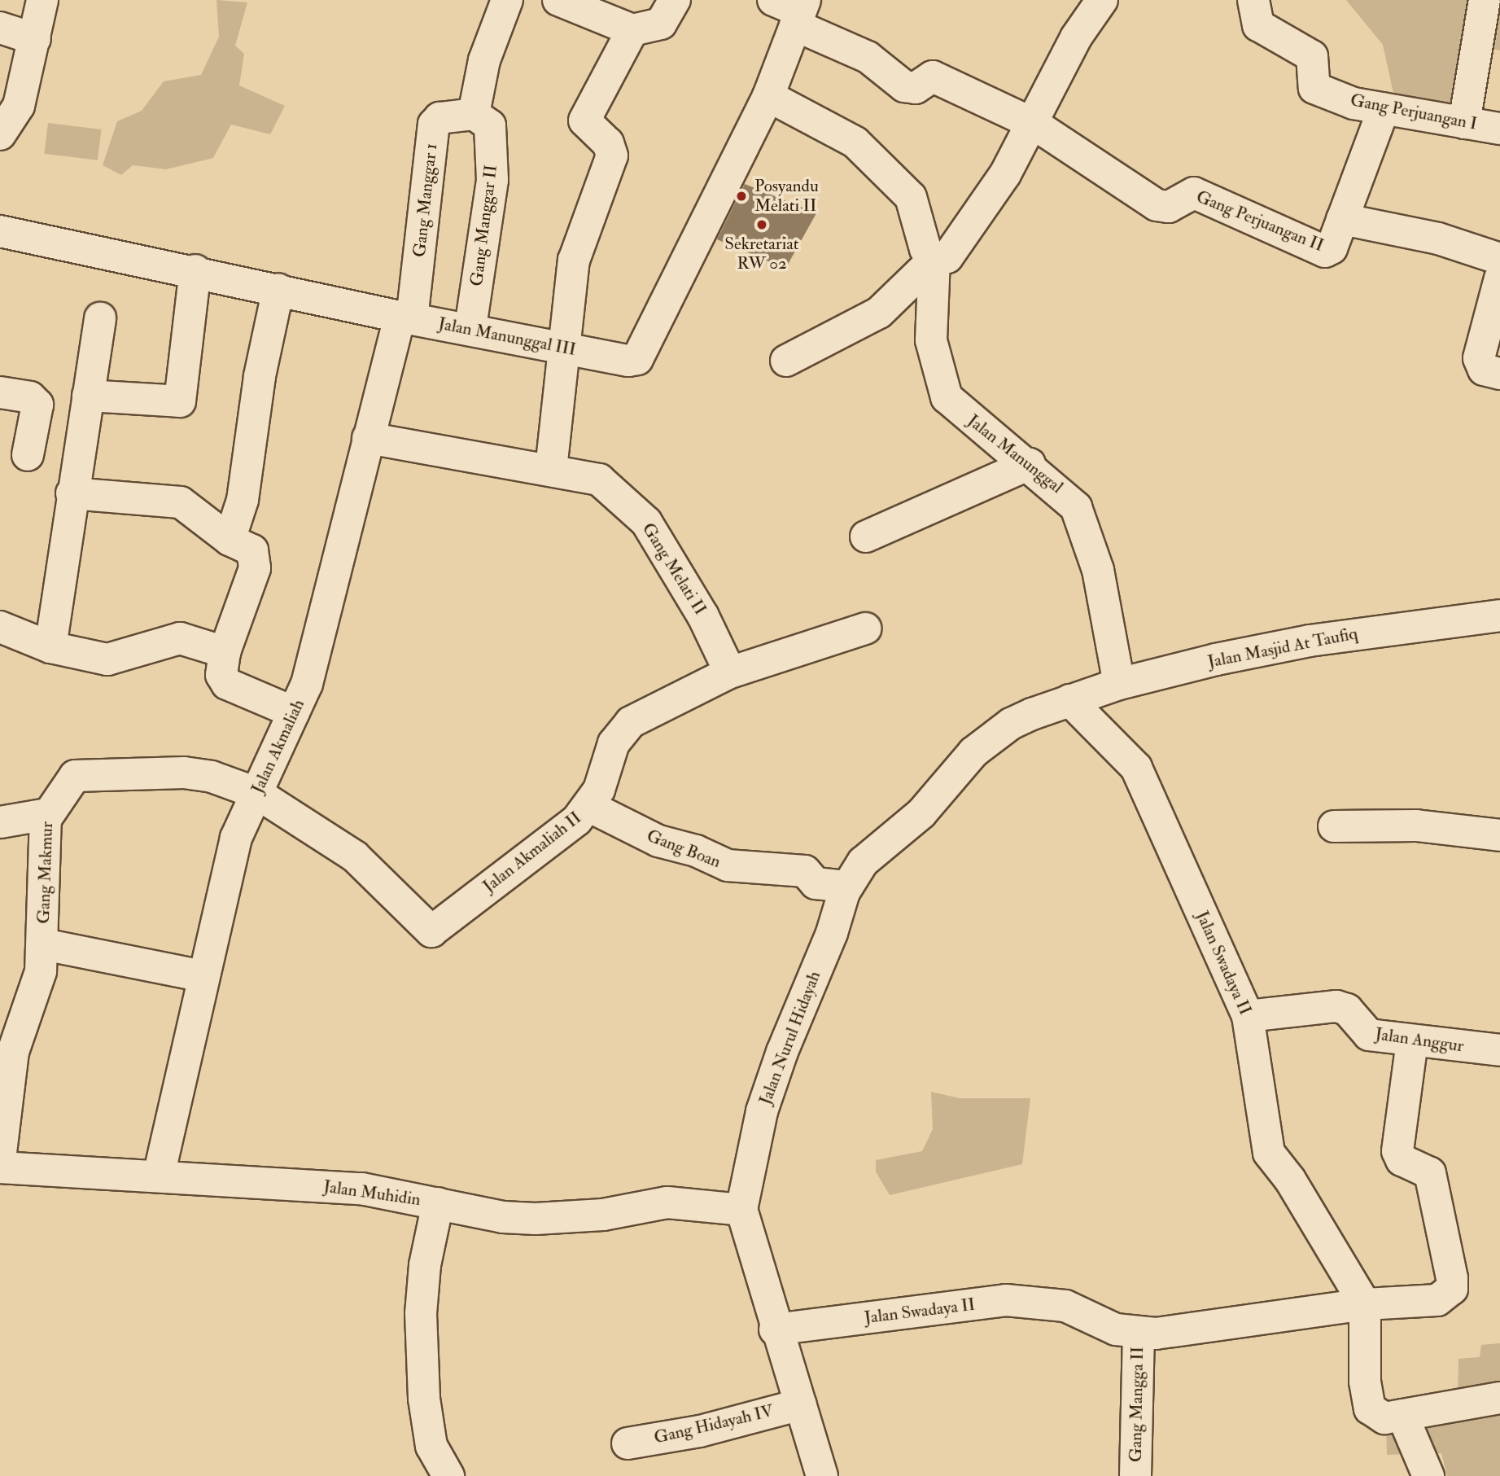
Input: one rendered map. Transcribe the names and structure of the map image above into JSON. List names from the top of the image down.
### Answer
{
  "streets": {
    "street": [
      "Gang Perjuangan I",
      "Gang Manggar 1",
      "Gang Perjuangan II",
      "Gang Manggar II",
      "Jalan Manunggal III",
      "Jalan Manunggal",
      "Gang Melati II",
      "Jalan Masjid At Taufiq",
      "Jalan Akmaliah",
      "Gang Boan",
      "Jalan Akmaliah II",
      "Gang Makmur",
      "Jalan Swadaya II",
      "Jalan Nurul Hidayah",
      "Jalan Anggur",
      "Jalan Muhidin",
      "Gang Mangga II",
      "Gang Hidayah IV"
    ]
  },
  "crossings": [
    ["Gang Perjuangan I", "Gang Perjuangan II"],
    ["Gang Manggar 1", "Gang Manggar II"],
    ["Gang Manggar 1", "Jalan Manunggal III"],
    ["Gang Manggar 1", "Jalan Akmaliah"],
    ["Gang Manggar II", "Jalan Manunggal III"],
    ["Jalan Manunggal III", "Jalan Manunggal"],
    ["Jalan Manunggal III", "Jalan Akmaliah"],
    ["Jalan Manunggal", "Jalan Masjid At Taufiq"],
    ["Gang Melati II", "Jalan Akmaliah"],
    ["Gang Melati II", "Jalan Akmaliah II"],
    ["Jalan Masjid At Taufiq", "Jalan Swadaya II"],
    ["Jalan Masjid At Taufiq", "Jalan Nurul Hidayah"],
    ["Jalan Akmaliah", "Jalan Akmaliah II"],
    ["Jalan Akmaliah", "Gang Makmur"],
    ["Jalan Akmaliah", "Jalan Muhidin"],
    ["Gang Boan", "Jalan Akmaliah II"],
    ["Gang Boan", "Jalan Nurul Hidayah"],
    ["Jalan Akmaliah II", "Gang Makmur"],
    ["Jalan Swadaya II", "Jalan Nurul Hidayah"],
    ["Jalan Swadaya II", "Jalan Anggur"],
    ["Jalan Swadaya II", "Gang Mangga II"],
    ["Jalan Nurul Hidayah", "Jalan Muhidin"],
    ["Jalan Nurul Hidayah", "Gang Hidayah IV"]
  ],
  "places": ["Posyandu Melati II", "Sekretariat RW 02"]
}
